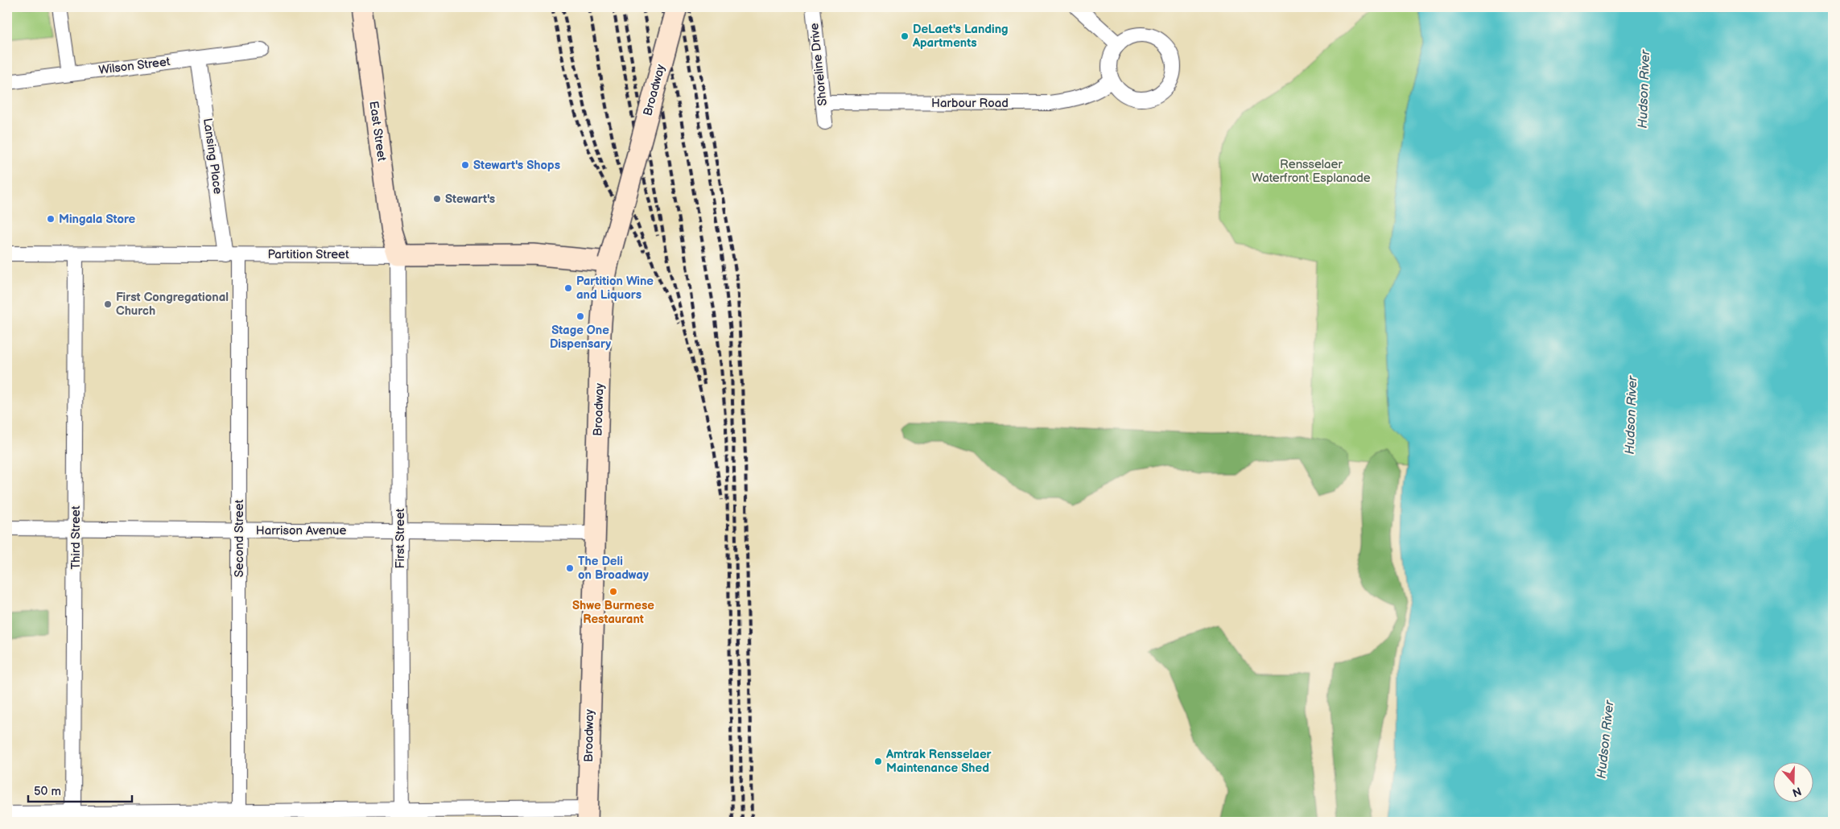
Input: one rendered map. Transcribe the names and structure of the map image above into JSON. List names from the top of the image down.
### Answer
{
  "streets": {
    "street": [
      "Shoreline Drive",
      "Wilson Street",
      "Broadway",
      "Harbour Road",
      "East Street",
      "Lansing Place",
      "Partition Street",
      "Harrison Avenue",
      "Third Street",
      "Second Street",
      "First Street"
    ]
  },
  "crossings": [
    ["Shoreline Drive", "Harbour Road"],
    ["Wilson Street", "Lansing Place"],
    ["Broadway", "Partition Street"],
    ["Broadway", "Harrison Avenue"],
    ["East Street", "Partition Street"],
    ["East Street", "First Street"],
    ["Lansing Place", "Partition Street"],
    ["Lansing Place", "Second Street"],
    ["Partition Street", "Third Street"],
    ["Partition Street", "Second Street"],
    ["Partition Street", "First Street"],
    ["Harrison Avenue", "Third Street"],
    ["Harrison Avenue", "Second Street"],
    ["Harrison Avenue", "First Street"]
  ],
  "water": ["Hudson River"],
  "parks": ["Rensselaer Waterfront Esplanade"],
  "places": [
    "DeLaet's Landing Apartments",
    "Stewart's Shops",
    "Stewart's",
    "Mingala Store",
    "Partition Wine and Liquors",
    "First Congregational Church",
    "Stage One Dispensary",
    "The Deli on Broadway",
    "Shwe Burmese Restaurant",
    "Amtrak Rensselaer Maintenance Shed"
  ],
  "scale_bar": "50 m",
  "north": "bottom"
}
